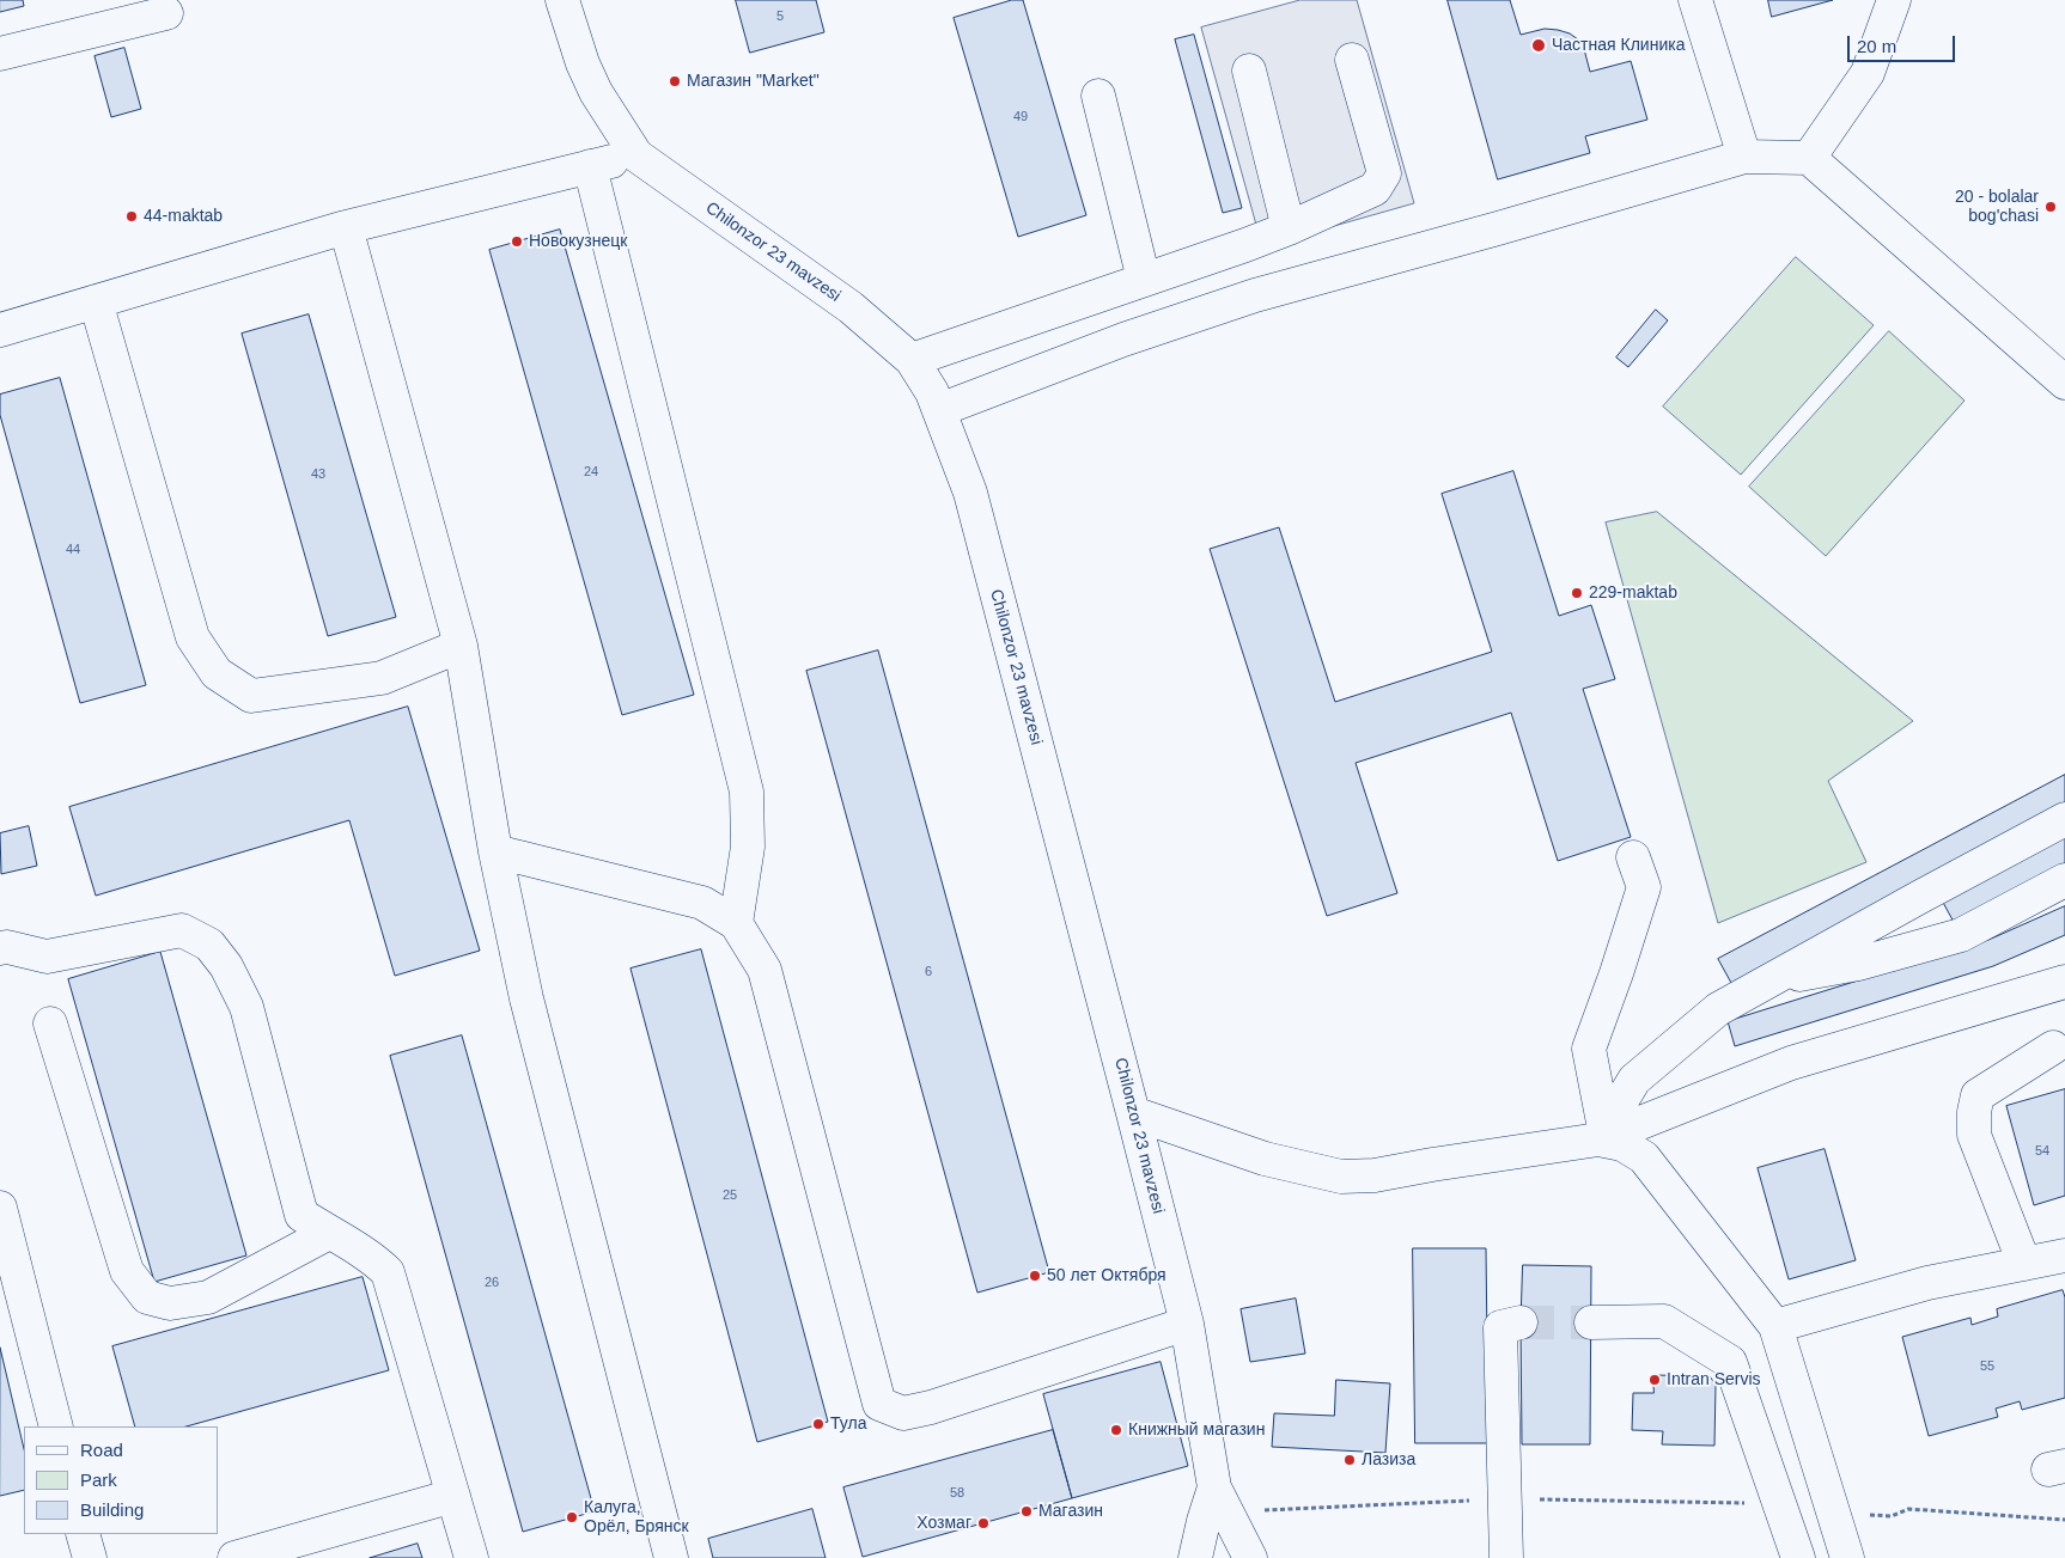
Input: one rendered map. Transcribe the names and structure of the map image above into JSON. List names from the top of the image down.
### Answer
{
  "streets": {
    "street": ["Chilonzor 23 mavzesi"]
  },
  "places": [
    "Частная Клиника",
    "Магазин \"Market\"",
    "20 - bolalar bog'chasi",
    "44-maktab",
    "Новокузнецк",
    "229-maktab",
    "50 лет Октября",
    "Intran Servis",
    "Тула",
    "Книжный магазин",
    "Лазиза",
    "Магазин",
    "Калуга, Орёл, Брянск",
    "Хозмаг"
  ],
  "house_numbers": [
    "5",
    "49",
    "24",
    "43",
    "44",
    "6",
    "54",
    "25",
    "26",
    "55",
    "58"
  ],
  "legend": ["Road", "Park", "Building"],
  "scale_bar": "20 m"
}
